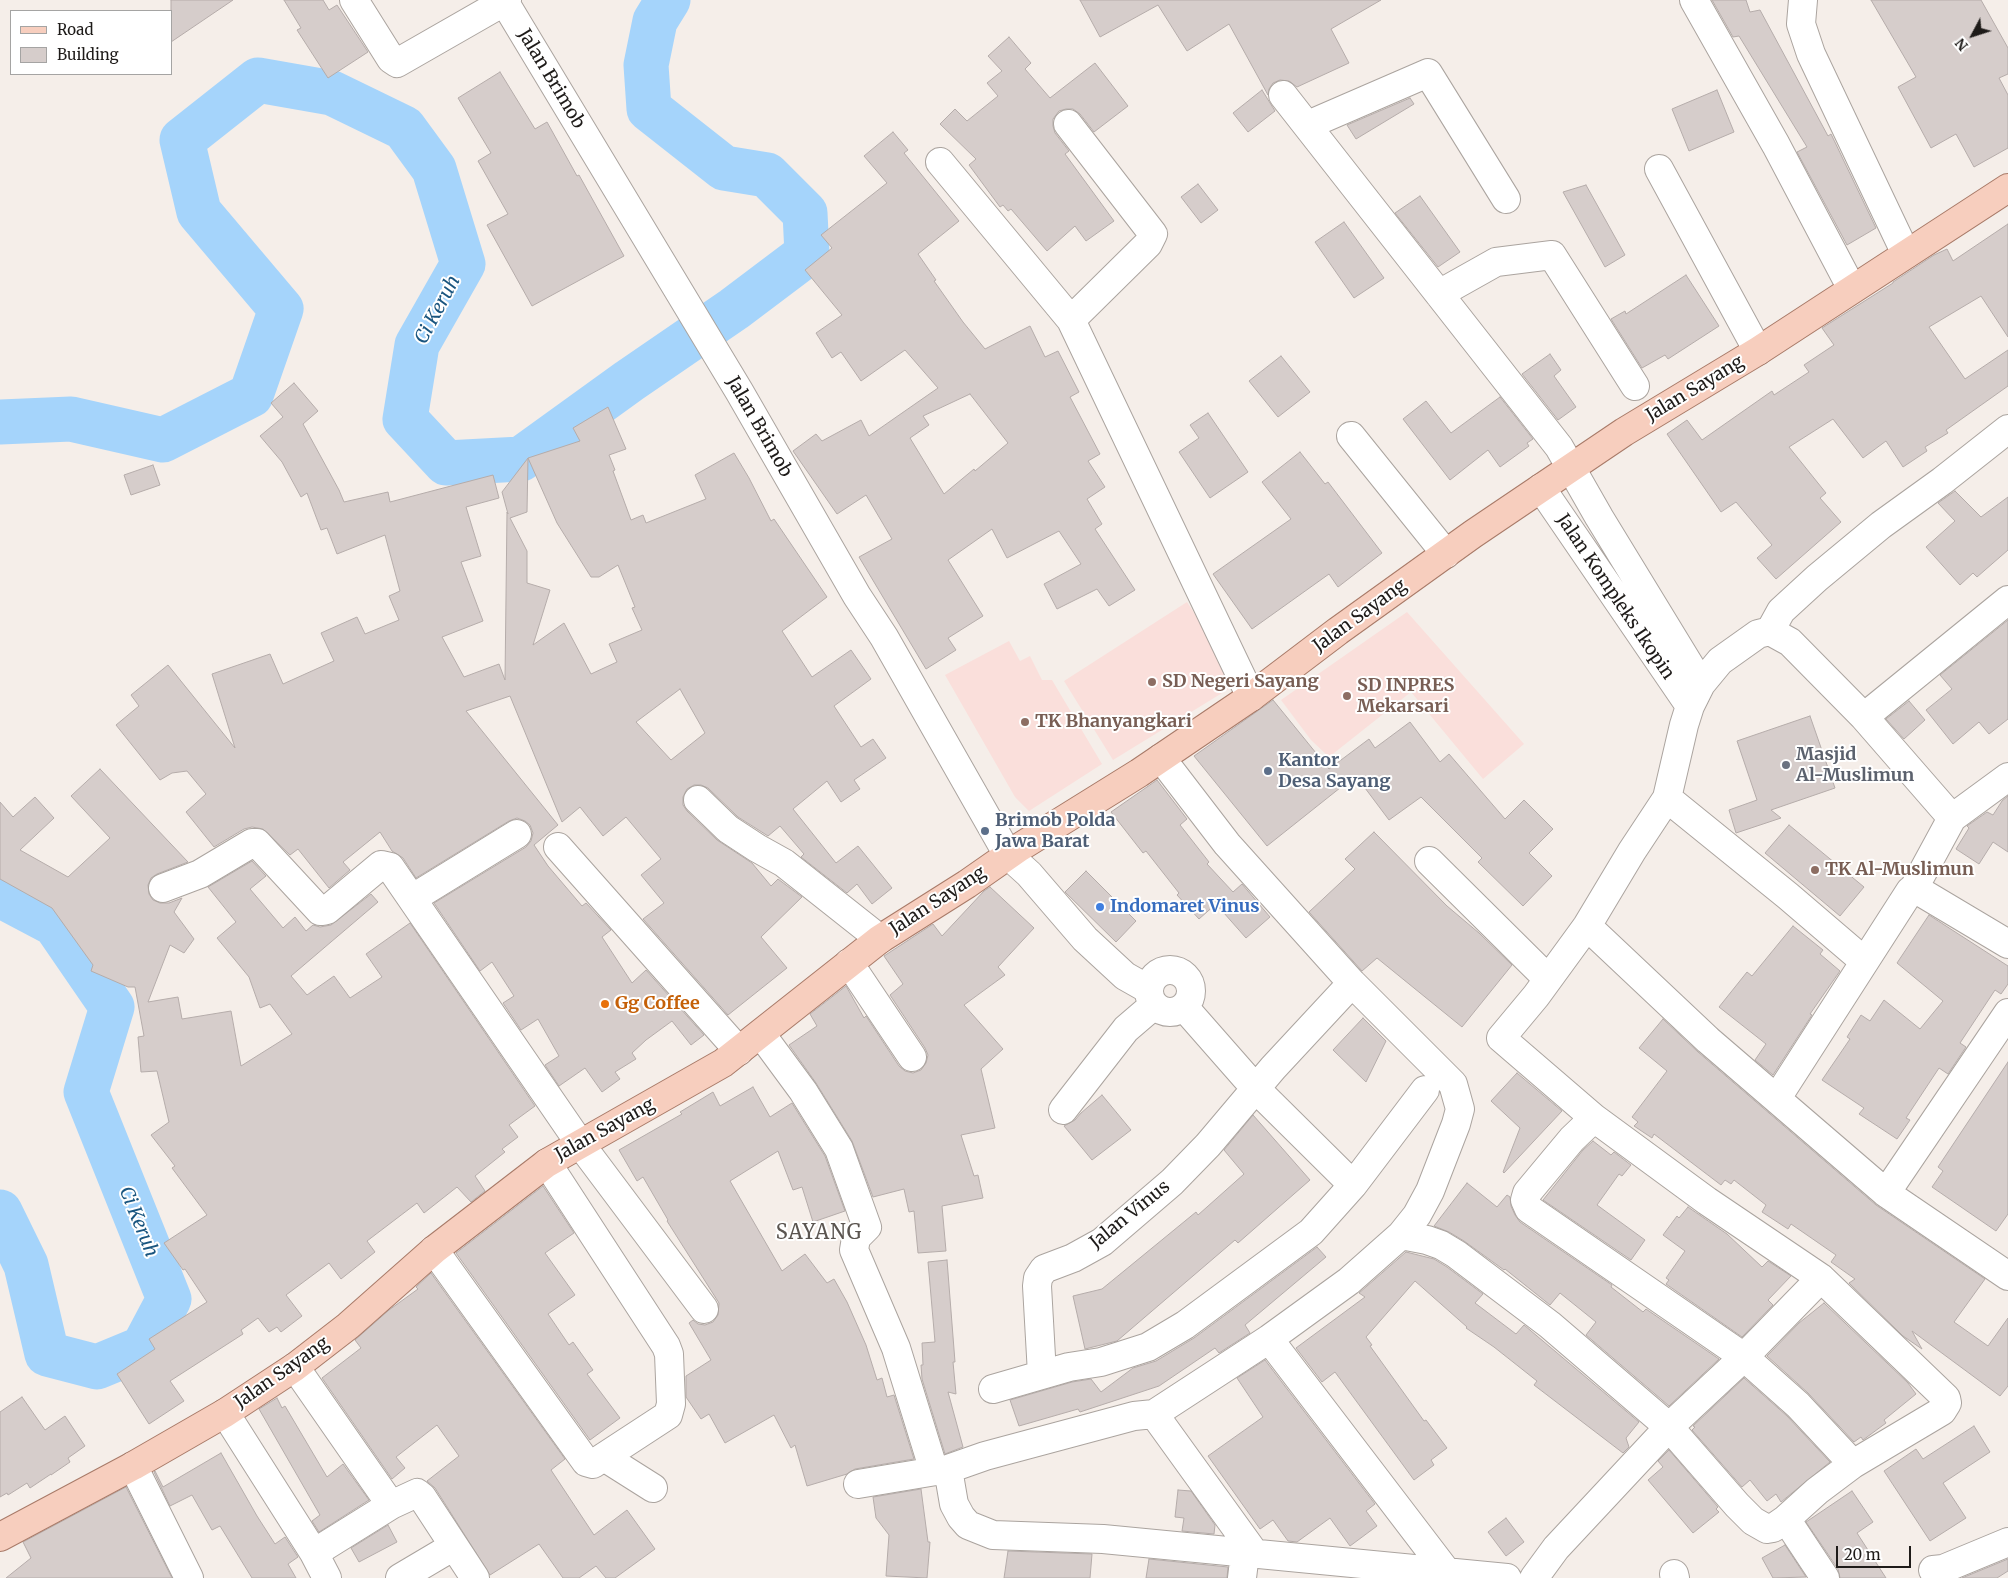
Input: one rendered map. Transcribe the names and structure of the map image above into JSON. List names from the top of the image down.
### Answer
{
  "streets": {
    "main road": ["Jalan Sayang"],
    "street": ["Jalan Brimob", "Jalan Kompleks Ikopin", "Jalan Vinus"]
  },
  "crossings": [
    ["Jalan Brimob", "Jalan Sayang"],
    ["Jalan Sayang", "Jalan Kompleks Ikopin"]
  ],
  "districts": ["SAYANG"],
  "water": ["Ci Keruh"],
  "places": [
    "SD Negeri Sayang",
    "SD INPRES Mekarsari",
    "TK Bhanyangkari",
    "Masjid Al-Muslimun",
    "Kantor Desa Sayang",
    "Brimob Polda Jawa Barat",
    "TK Al-Muslimun",
    "Indomaret Vinus",
    "Gg Coffee"
  ],
  "legend": ["Road", "Building"],
  "scale_bar": "20 m",
  "north": "bottom left"
}
